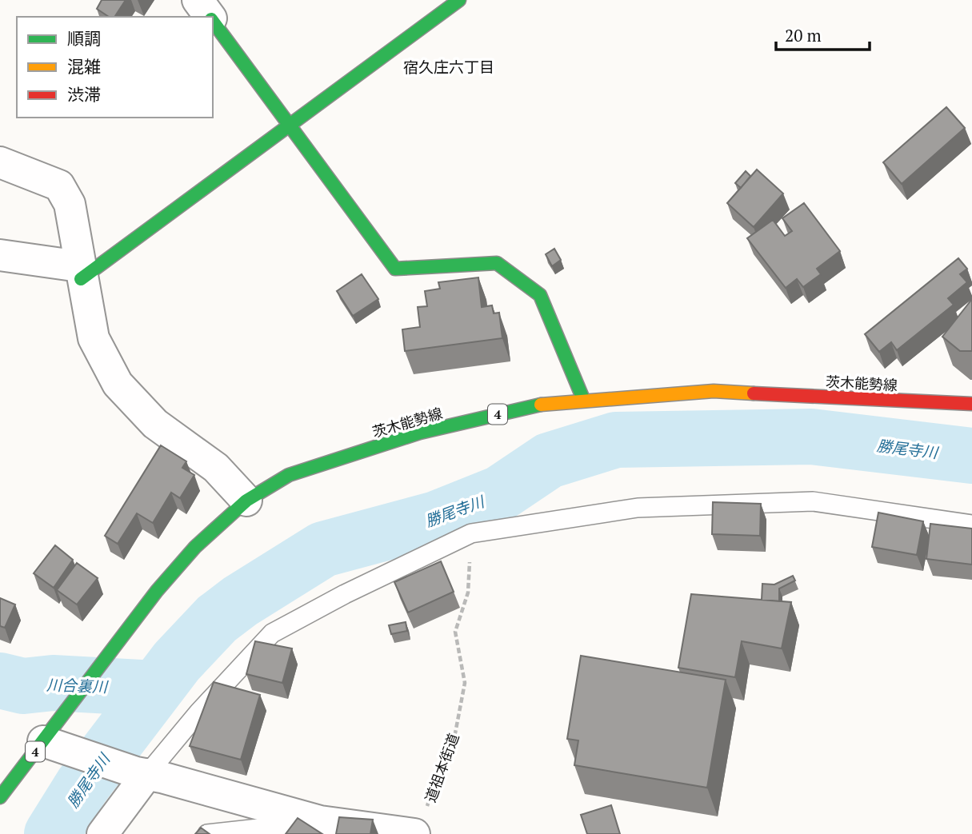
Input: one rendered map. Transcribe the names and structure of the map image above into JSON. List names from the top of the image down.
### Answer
{
  "streets": {
    "main road": ["茨木能勢線", "4"],
    "path": ["道祖本街道"]
  },
  "districts": ["宿久庄六丁目"],
  "water": ["勝尾寺川", "川合裏川"],
  "legend": ["順調", "混雑", "渋滞"],
  "scale_bar": "20 m"
}
